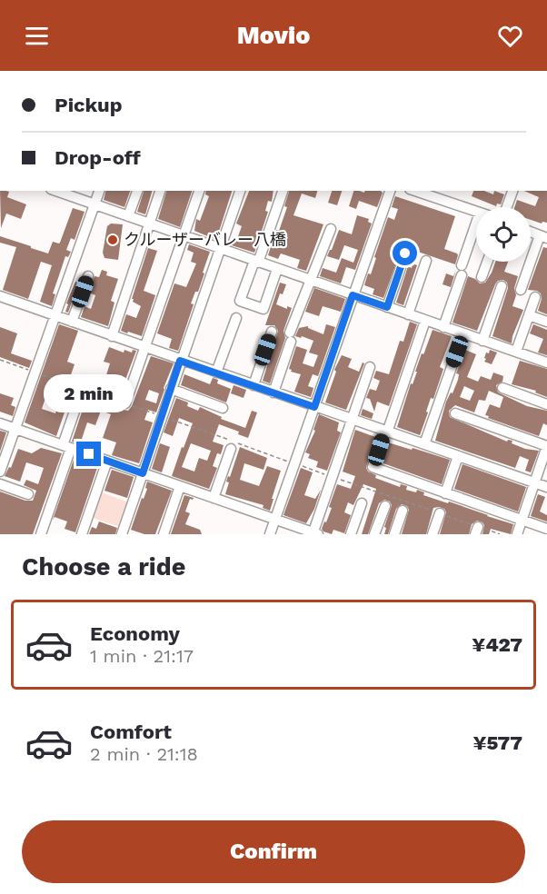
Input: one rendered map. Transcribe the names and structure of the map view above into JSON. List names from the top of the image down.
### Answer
{
  "places": ["クルーザーバレー八橋"],
  "page": {
    "header": "Movio",
    "banner": ["Pickup", "Drop-off"],
    "bubble": "2 min",
    "heading": "Choose a ride",
    "list": [
      {
        "name": "Economy",
        "note": "1 min · 21:17",
        "value": "¥427"
      },
      {
        "name": "Comfort",
        "note": "2 min · 21:18",
        "value": "¥577"
      }
    ],
    "buttons": "Confirm"
  }
}
